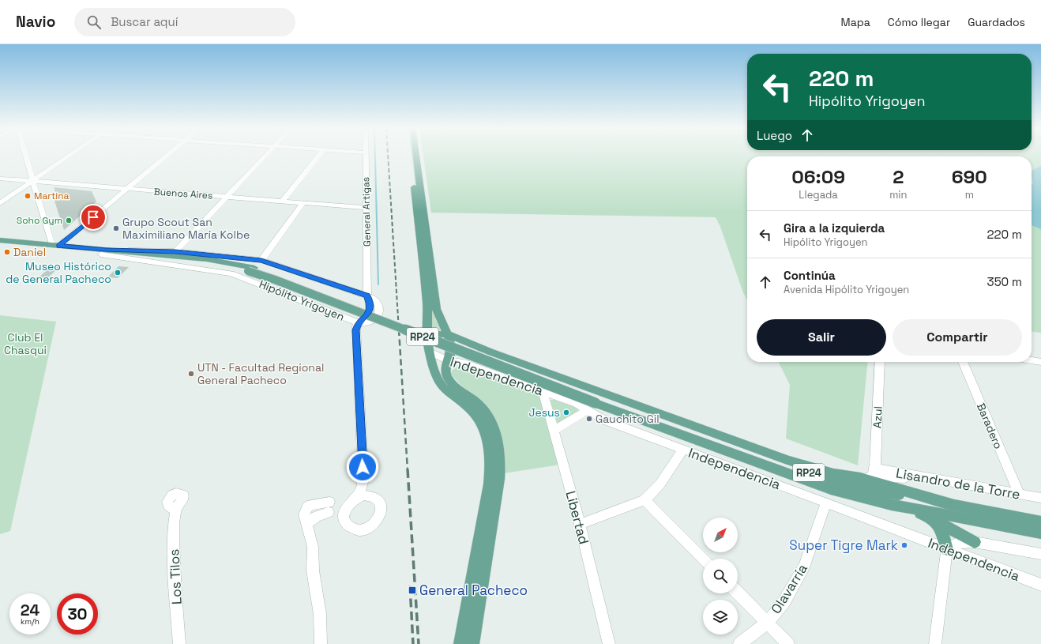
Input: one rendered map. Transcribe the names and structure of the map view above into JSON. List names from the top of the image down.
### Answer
{
  "streets": {
    "main road": ["RP24"],
    "street": [
      "Buenos Aires",
      "General Artigas",
      "Hipólito Yrigoyen",
      "Independencia",
      "Azul",
      "Baradero",
      "Lisandro de la Torre",
      "Libertad",
      "Los Tilos",
      "Olavarría"
    ]
  },
  "crossings": [
    ["Buenos Aires", "General Artigas"],
    ["General Artigas", "Hipólito Yrigoyen"],
    ["Hipólito Yrigoyen", "RP24"],
    ["RP24", "Independencia"],
    ["Independencia", "Libertad"],
    ["Independencia", "Olavarría"],
    ["Azul", "Lisandro de la Torre"],
    ["Baradero", "Lisandro de la Torre"]
  ],
  "parks": ["Club El Chasqui"],
  "places": {
    "other": [
      "Martina",
      "Soho Gym",
      "Grupo Scout San Maximiliano María Kolbe",
      "Daniel",
      "Museo Histórico de General Pacheco",
      "UTN - Facultad Regional General Pacheco",
      "Jesus",
      "Gauchito Gil",
      "Super Tigre Mark"
    ],
    "transit": ["General Pacheco"]
  },
  "north": "top right",
  "page": {
    "header": "Navio",
    "search": "Buscar aquí",
    "nav": ["Mapa", "Cómo llegar", "Guardados"],
    "turn": ["220 m", "Hipólito Yrigoyen"],
    "then": "Luego",
    "eta": [
      "06:09",
      "Llegada",
      "2",
      "min",
      "690",
      "m"
    ],
    "list": [
      {
        "name": "Gira a la izquierda",
        "note": "Hipólito Yrigoyen",
        "value": "220 m"
      },
      {
        "name": "Continúa",
        "note": "Avenida Hipólito Yrigoyen",
        "value": "350 m"
      }
    ],
    "buttons": ["Salir", "Compartir"],
    "speed": "24 km/h",
    "limit": "30"
  }
}
